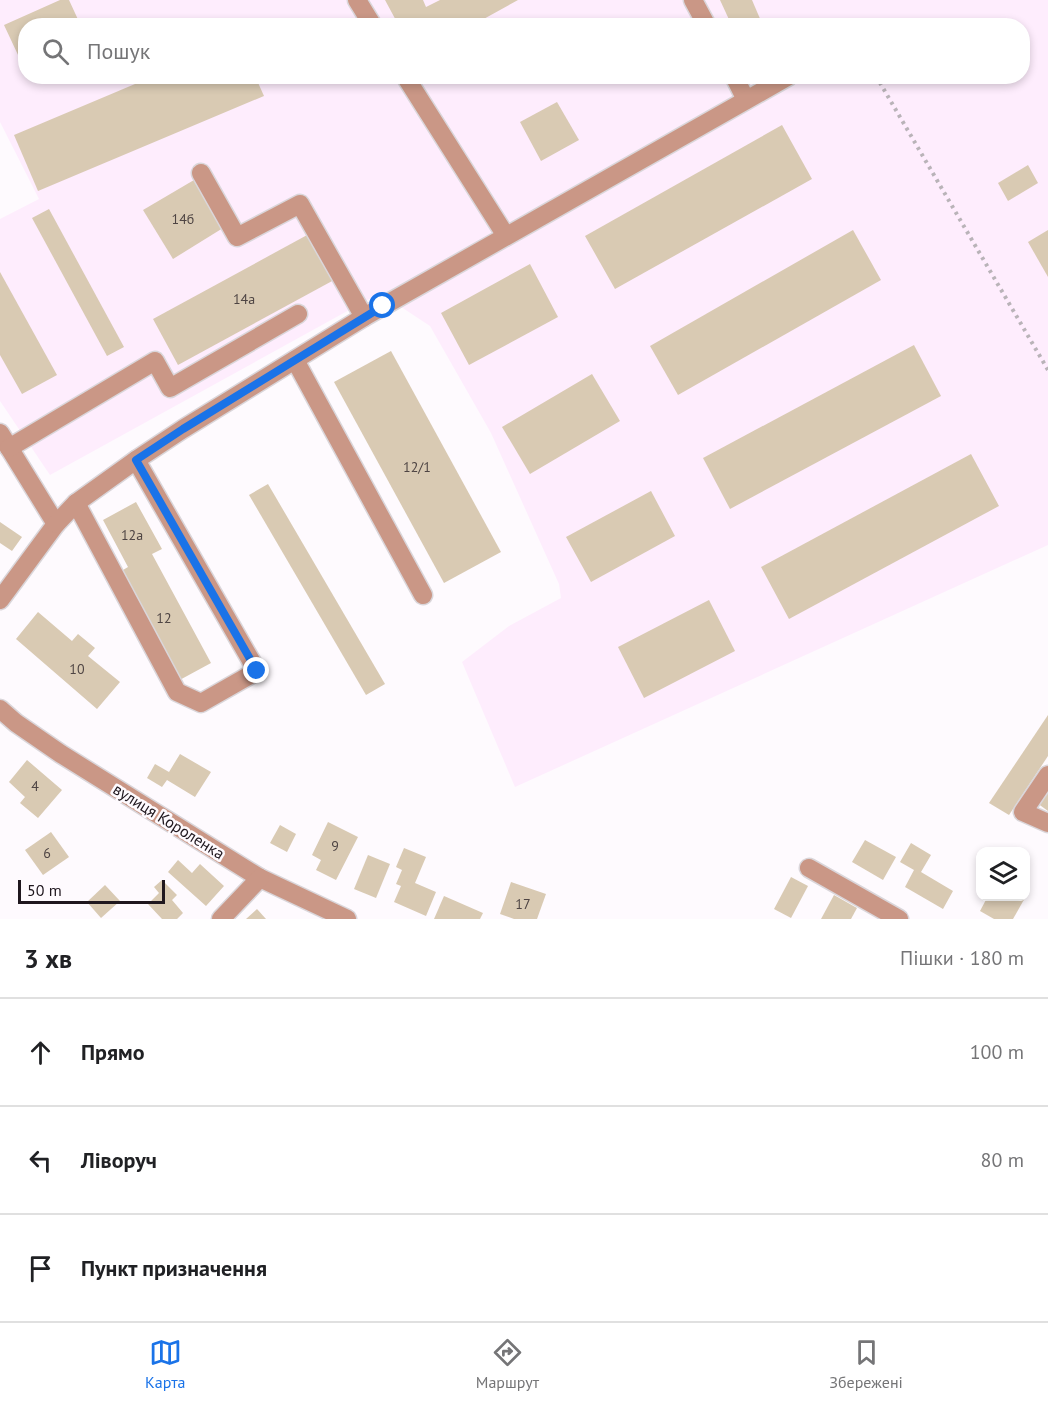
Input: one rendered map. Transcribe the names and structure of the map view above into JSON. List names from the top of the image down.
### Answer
{
  "streets": {
    "street": ["вулиця Короленка"]
  },
  "house_numbers": [
    "14б",
    "14а",
    "12/1",
    "12а",
    "12",
    "10",
    "4",
    "9",
    "6",
    "17"
  ],
  "scale_bar": "50 m",
  "page": {
    "search": "Пошук",
    "scale": "50 m",
    "heading": ["3 хв", "Пішки · 180 m"],
    "list": [
      ["Прямо", "100 m"],
      ["Ліворуч", "80 m"],
      "Пункт призначення"
    ],
    "nav": ["Карта", "Маршрут", "Збережені"]
  }
}
